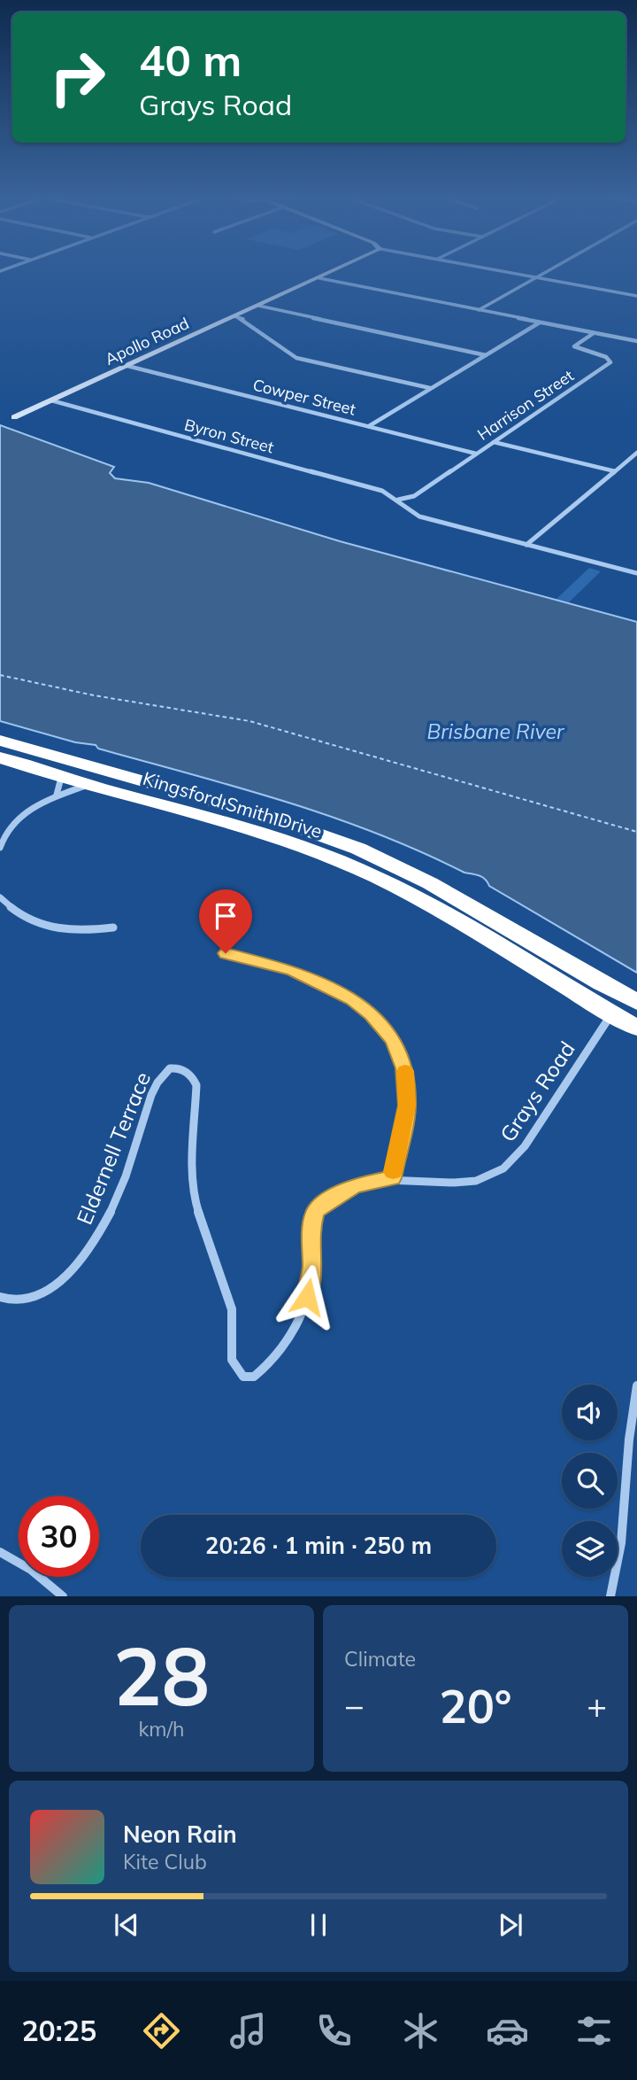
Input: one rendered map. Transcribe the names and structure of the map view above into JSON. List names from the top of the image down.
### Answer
{
  "streets": {
    "highway": ["Kingsford Smith Drive"],
    "street": [
      "Apollo Road",
      "Cowper Street",
      "Harrison Street",
      "Byron Street",
      "Grays Road",
      "Eldernell Terrace"
    ]
  },
  "crossings": [
    ["Apollo Road", "Cowper Street"],
    ["Apollo Road", "Byron Street"],
    ["Cowper Street", "Harrison Street"],
    ["Harrison Street", "Byron Street"],
    ["Kingsford Smith Drive", "Grays Road"],
    ["Grays Road", "Eldernell Terrace"]
  ],
  "water": ["Brisbane River"],
  "page": {
    "turn": ["40 m", "Grays Road"],
    "limit": "30",
    "trip": "20:26 · 1 min · 250 m",
    "tile": [
      ["28", "km/h"],
      "Climate"
    ],
    "heat": ["−", "20°", "+"],
    "song": ["Neon Rain", "Kite Club"],
    "tabs": "20:25"
  }
}
